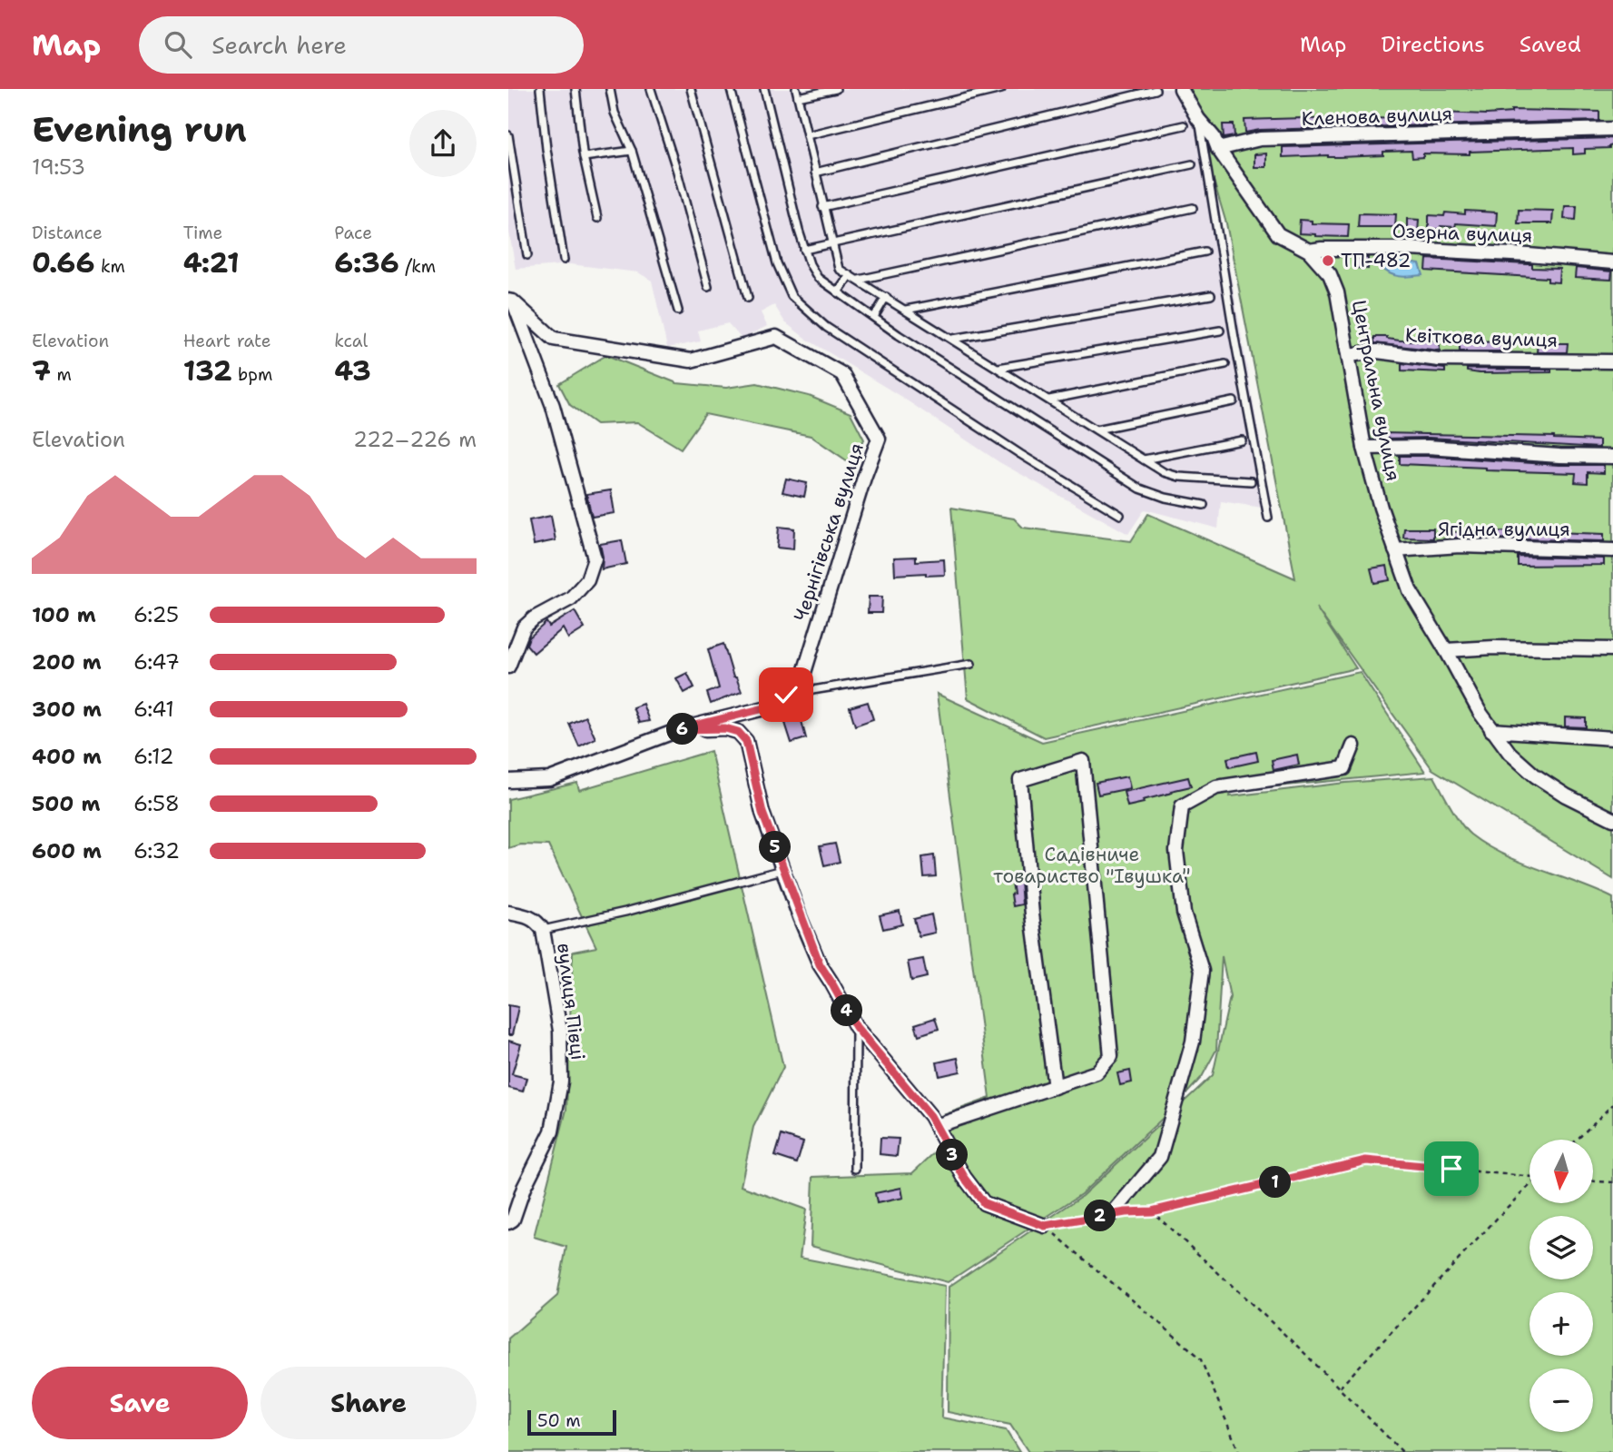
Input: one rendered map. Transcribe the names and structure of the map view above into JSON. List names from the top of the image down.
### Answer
{
  "streets": {
    "street": [
      "Кленова вулиця",
      "Озерна вулиця",
      "Квіткова вулиця",
      "Центральна вулиця",
      "Ягідна вулиця",
      "Чернігівська вулиця",
      "вулиця Півці"
    ]
  },
  "crossings": [
    ["Кленова вулиця", "Центральна вулиця"],
    ["Озерна вулиця", "Центральна вулиця"],
    ["Квіткова вулиця", "Центральна вулиця"],
    ["Центральна вулиця", "Ягідна вулиця"]
  ],
  "parks": ["Садівниче товариство \"Івушка\""],
  "places": ["ТП-482"],
  "scale_bar": "50 m",
  "north": "bottom",
  "page": {
    "header": "Map",
    "search": "Search here",
    "nav": ["Map", "Directions", "Saved"],
    "heading": ["Evening run", "19:53"],
    "stats": [
      ["Distance", "0.66 km"],
      ["Time", "4:21"],
      ["Pace", "6:36 /km"],
      ["Elevation", "7 m"],
      ["Heart rate", "132 bpm"],
      ["kcal", "43"]
    ],
    "chart": ["Elevation", "222–226 m"],
    "list": [
      {
        "name": "100 m",
        "note": "6:25"
      },
      {
        "name": "200 m",
        "note": "6:47"
      },
      {
        "name": "300 m",
        "note": "6:41"
      },
      {
        "name": "400 m",
        "note": "6:12"
      },
      {
        "name": "500 m",
        "note": "6:58"
      },
      {
        "name": "600 m",
        "note": "6:32"
      }
    ],
    "pins": [
      "6",
      "5",
      "4",
      "3",
      "1",
      "2"
    ],
    "map_buttons": ["+", "−"],
    "buttons": ["Save", "Share"],
    "scale": "50 m"
  }
}
